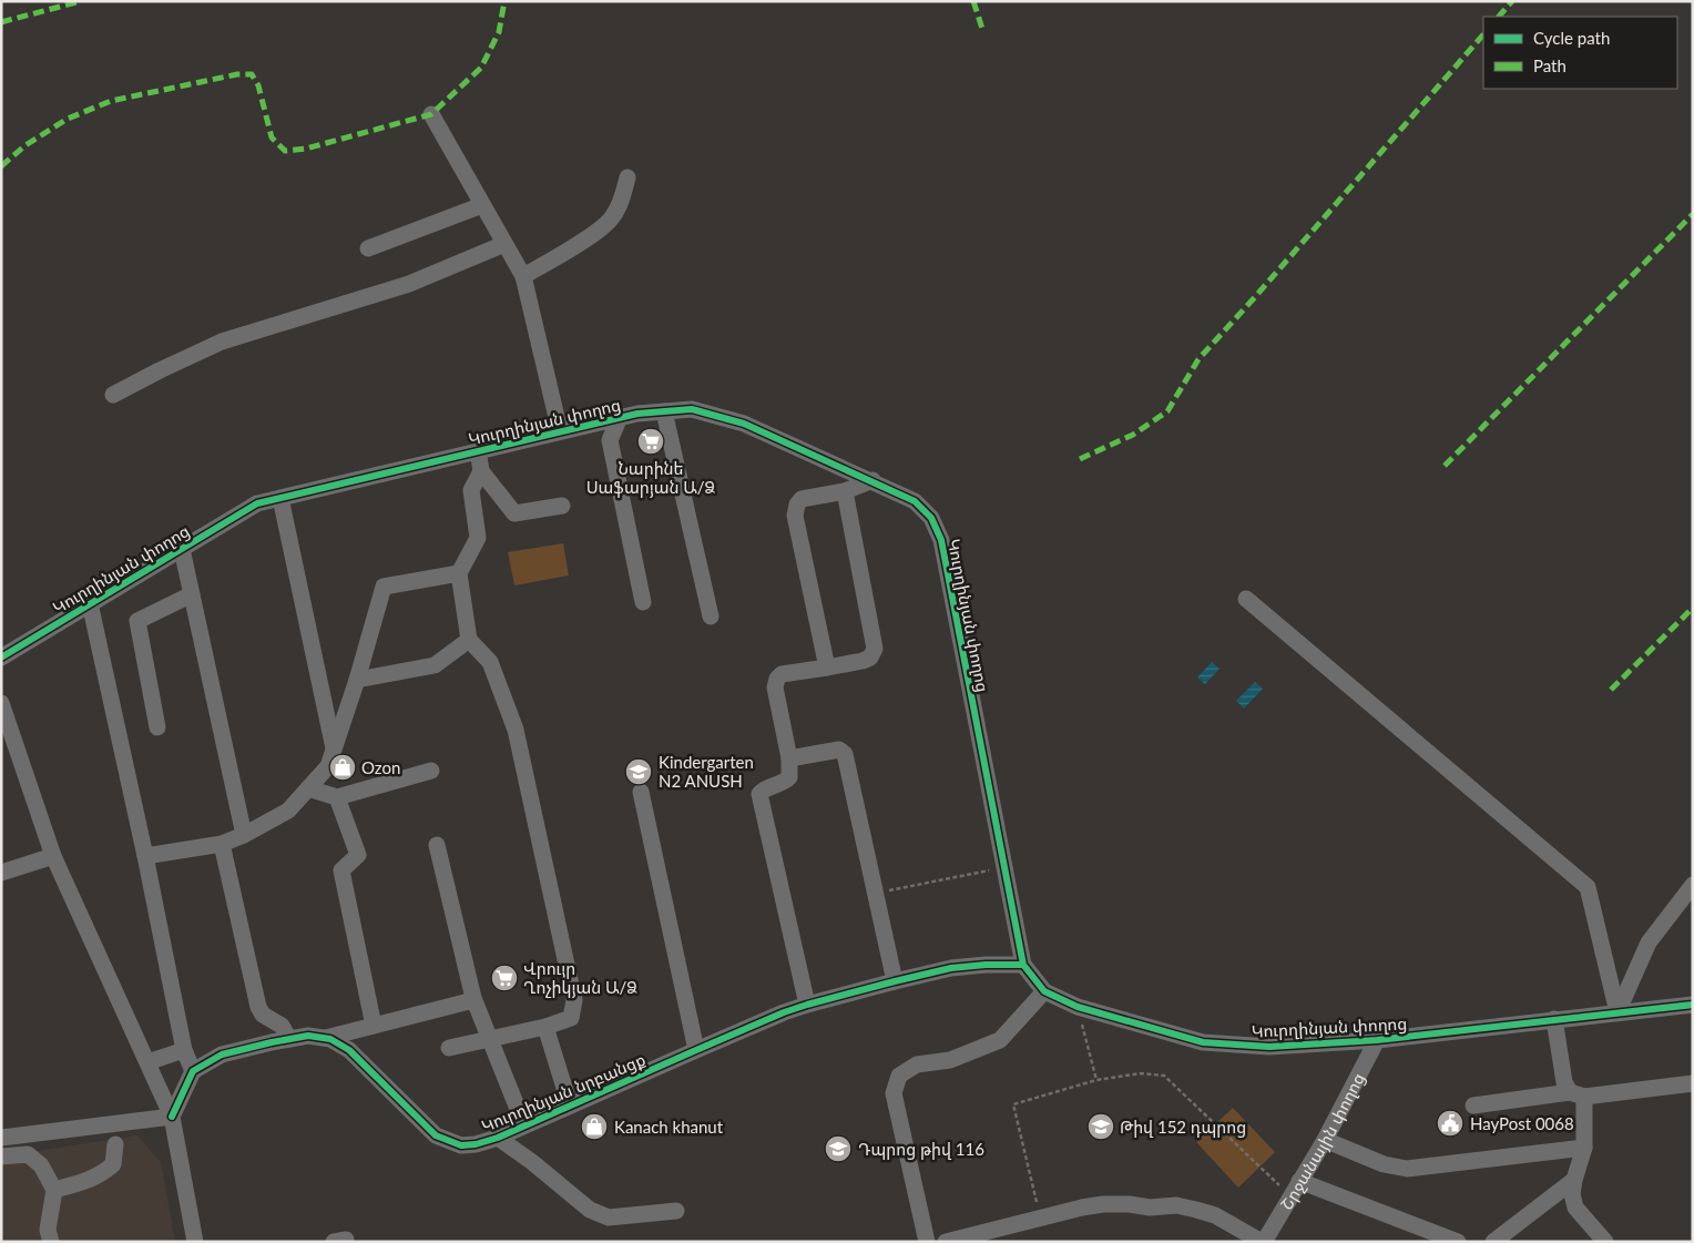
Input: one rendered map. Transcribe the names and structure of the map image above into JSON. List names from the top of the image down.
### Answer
{
  "streets": {
    "street": ["Կուրղինյան փողոց", "Կուրղինյան նրբանցք", "Շրջանային փողոց"]
  },
  "crossings": [
    ["Կուրղինյան փողոց", "Կուրղինյան նրբանցք"],
    ["Կուրղինյան փողոց", "Շրջանային փողոց"]
  ],
  "places": {
    "supermarket": ["Նարինե Սաֆարյան Ա/Ձ", "Վրույր Ղոչիկյան Ա/Ձ"],
    "shop": ["Ozon", "Kanach khanut"],
    "school or university": ["Kindergarten N2 ANUSH", "Թիվ 152 դպրոց", "Դպրոց թիվ 116"],
    "public building": ["HayPost 0068"]
  },
  "legend": ["Cycle path", "Path"]
}
